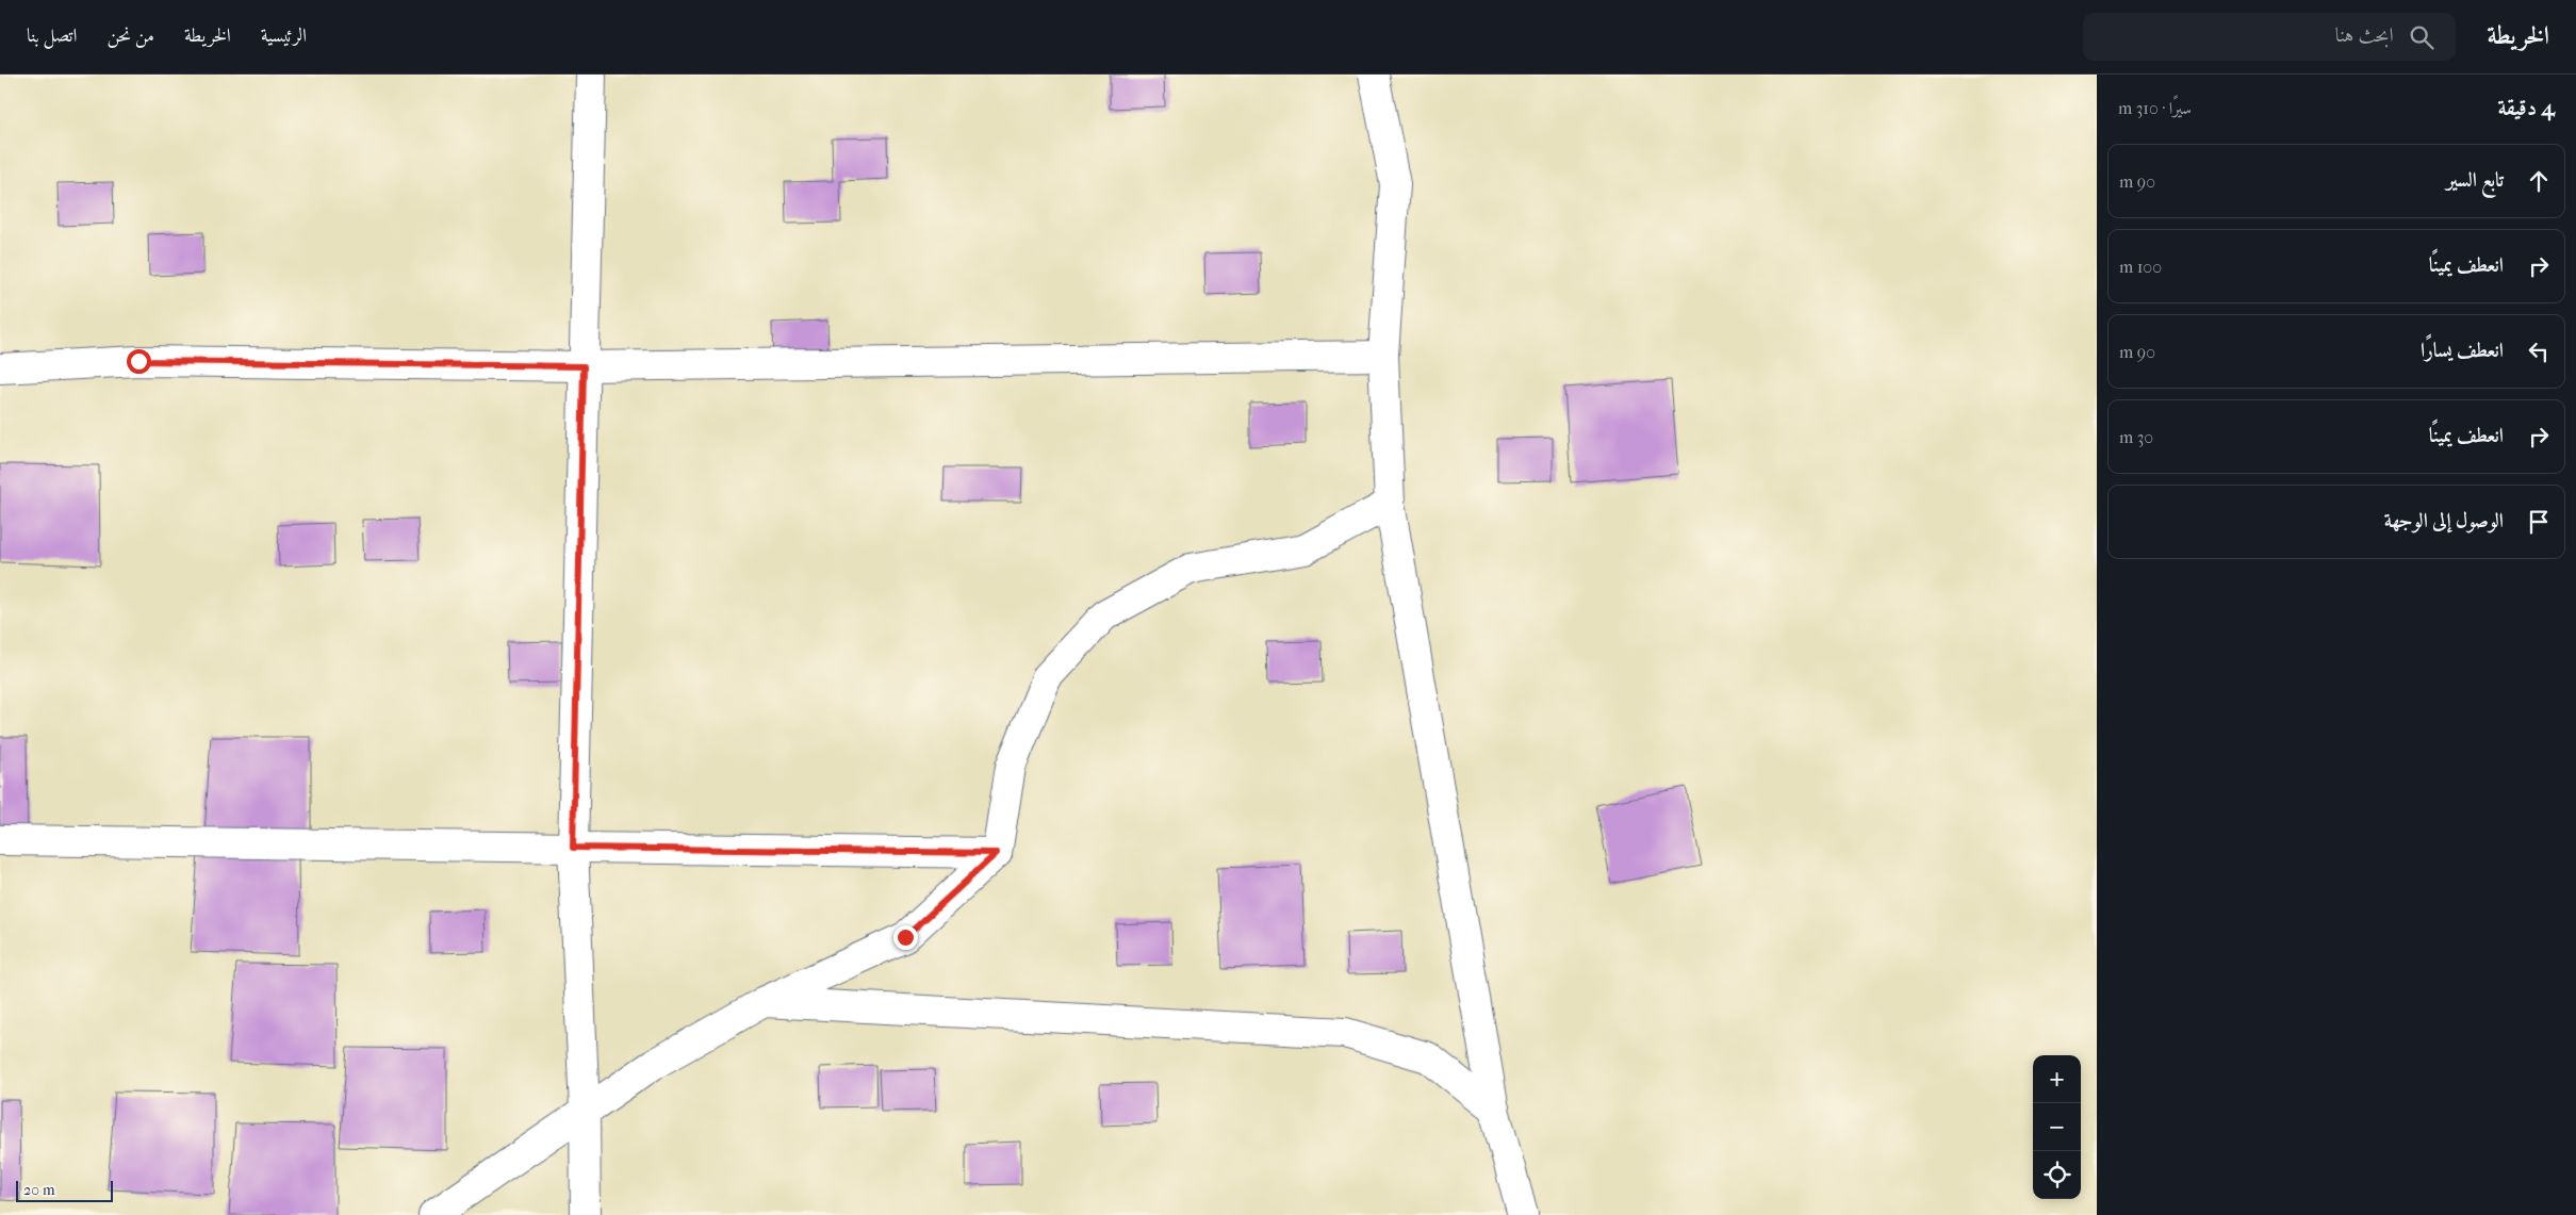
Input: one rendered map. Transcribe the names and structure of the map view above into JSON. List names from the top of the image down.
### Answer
{
  "scale_bar": "20 m",
  "page": {
    "header": "الخريطة",
    "search": "ابحث هنا",
    "nav": [
      "الرئيسية",
      "الخريطة",
      "من نحن",
      "اتصل بنا"
    ],
    "heading": ["4 دقيقة", "سيرًا · 310 m"],
    "list": [
      ["تابع السير", "90 m"],
      ["انعطف يمينًا", "100 m"],
      ["انعطف يسارًا", "90 m"],
      ["انعطف يمينًا", "30 m"],
      "الوصول إلى الوجهة"
    ],
    "map_buttons": ["+", "−"],
    "scale": "20 m"
  }
}
